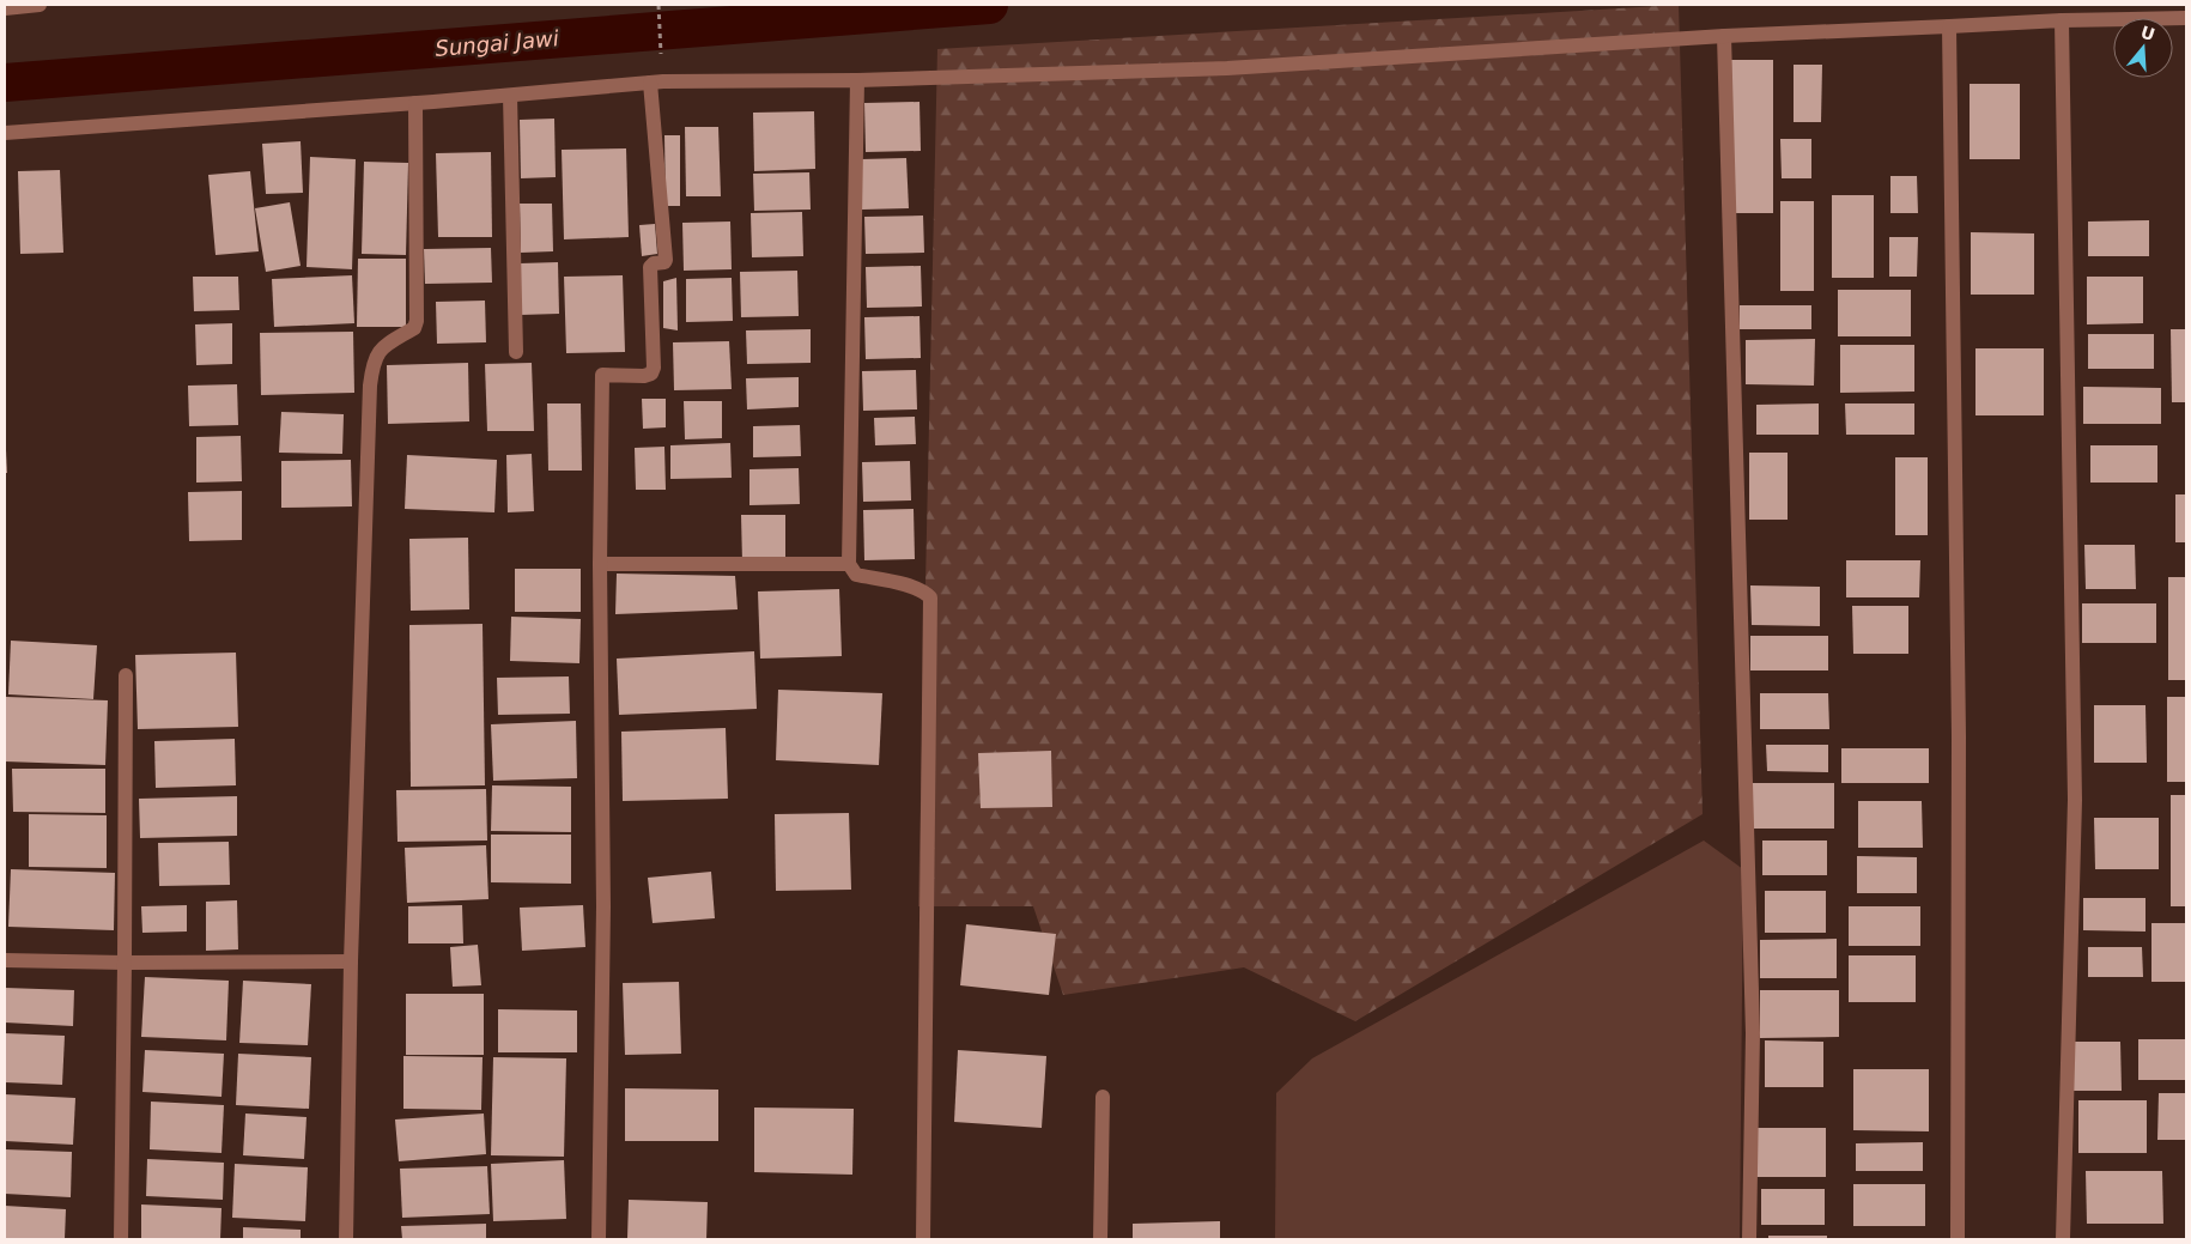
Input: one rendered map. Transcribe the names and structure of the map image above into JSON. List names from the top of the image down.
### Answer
{
  "water": ["Sungai Jawi"],
  "north": "top"
}
